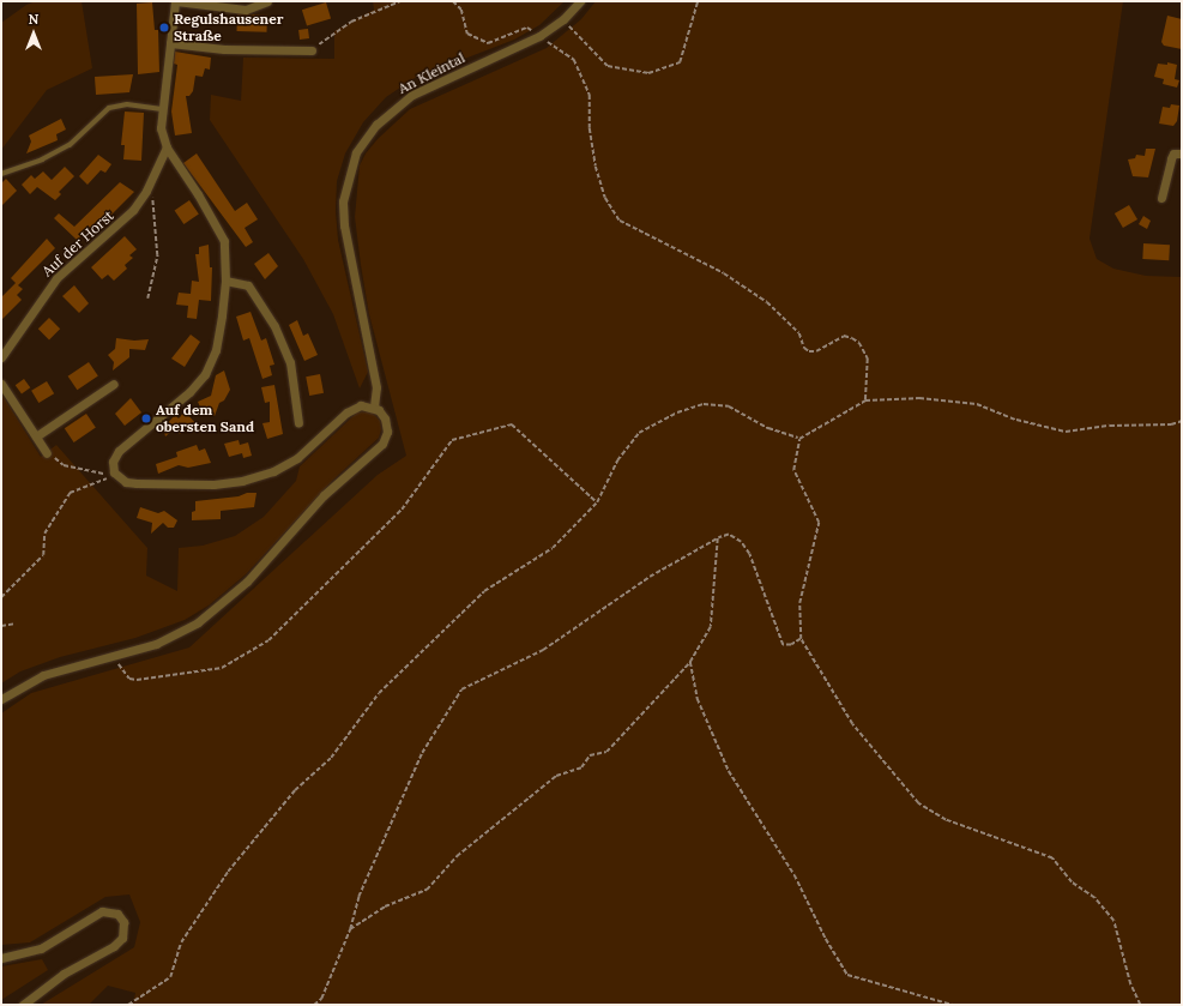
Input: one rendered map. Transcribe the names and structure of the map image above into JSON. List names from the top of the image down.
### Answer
{
  "streets": {
    "street": ["An Kleintal", "Auf der Horst"]
  },
  "places": ["Regulshausener Straße", "Auf dem obersten Sand"],
  "north": "top"
}
